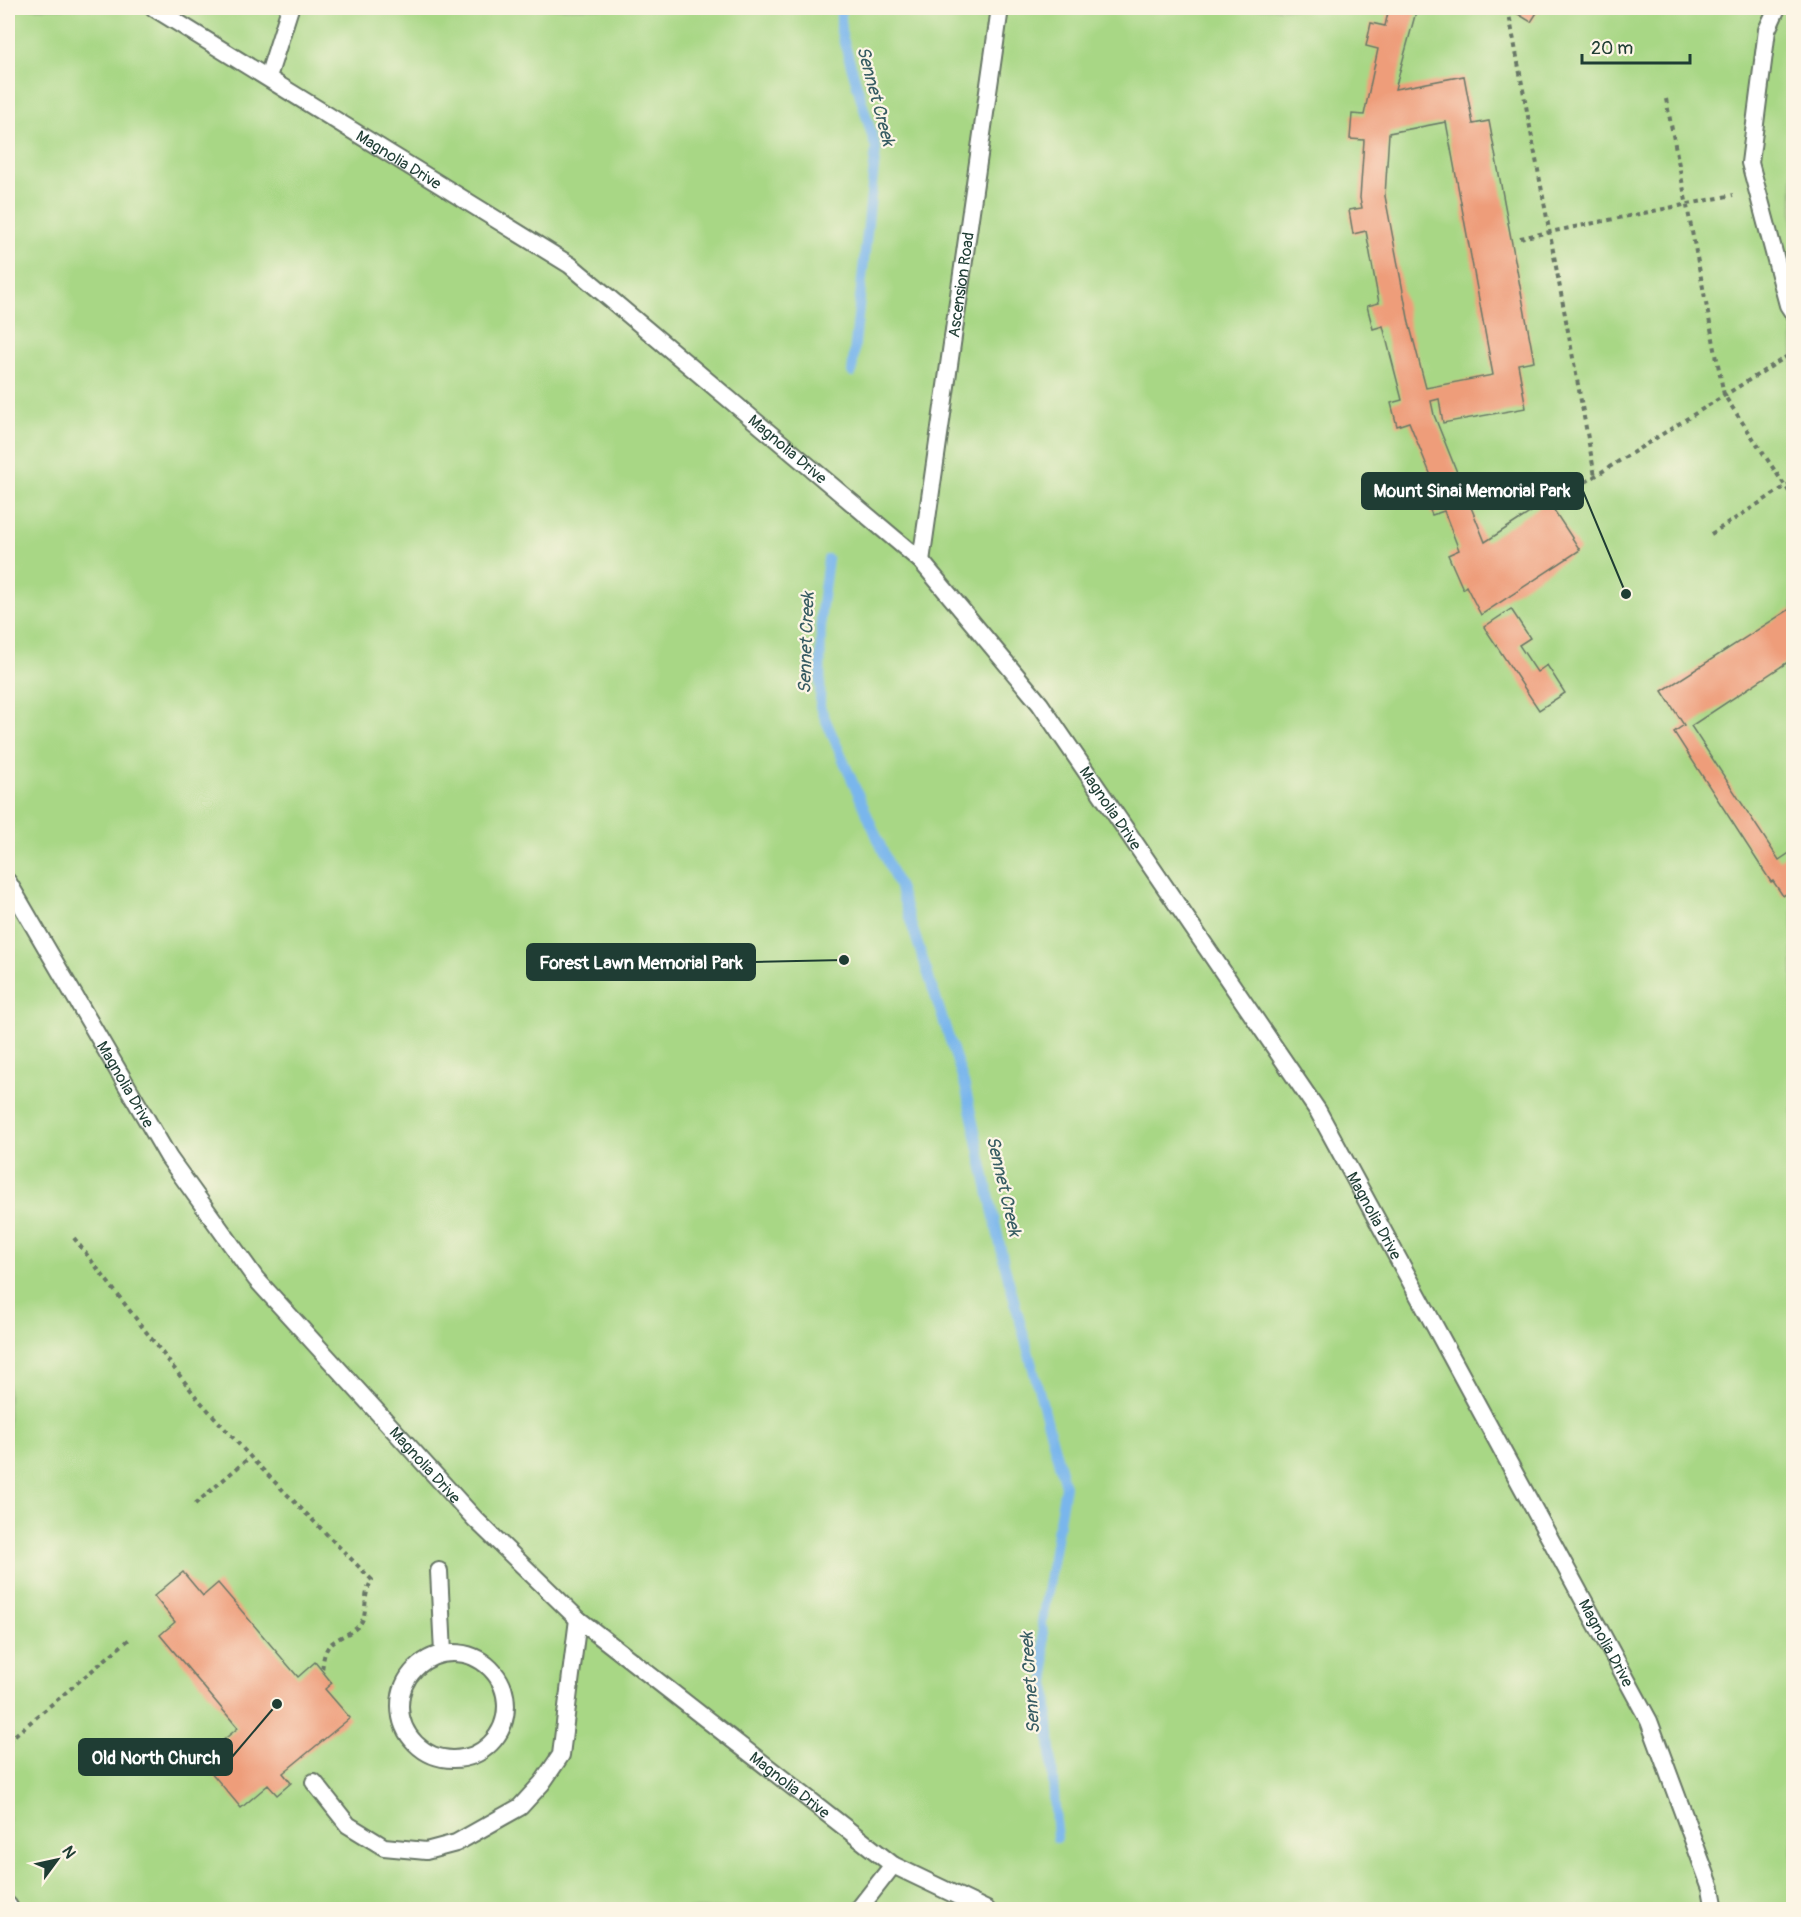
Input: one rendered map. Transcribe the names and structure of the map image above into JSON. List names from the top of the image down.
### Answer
{
  "streets": {
    "lane": ["Magnolia Drive", "Ascension Road"]
  },
  "crossings": [
    ["Magnolia Drive", "Ascension Road"]
  ],
  "water": ["Sennet Creek"],
  "places": ["Mount Sinai Memorial Park", "Forest Lawn Memorial Park", "Old North Church"],
  "scale_bar": "20 m",
  "north": "top right"
}
